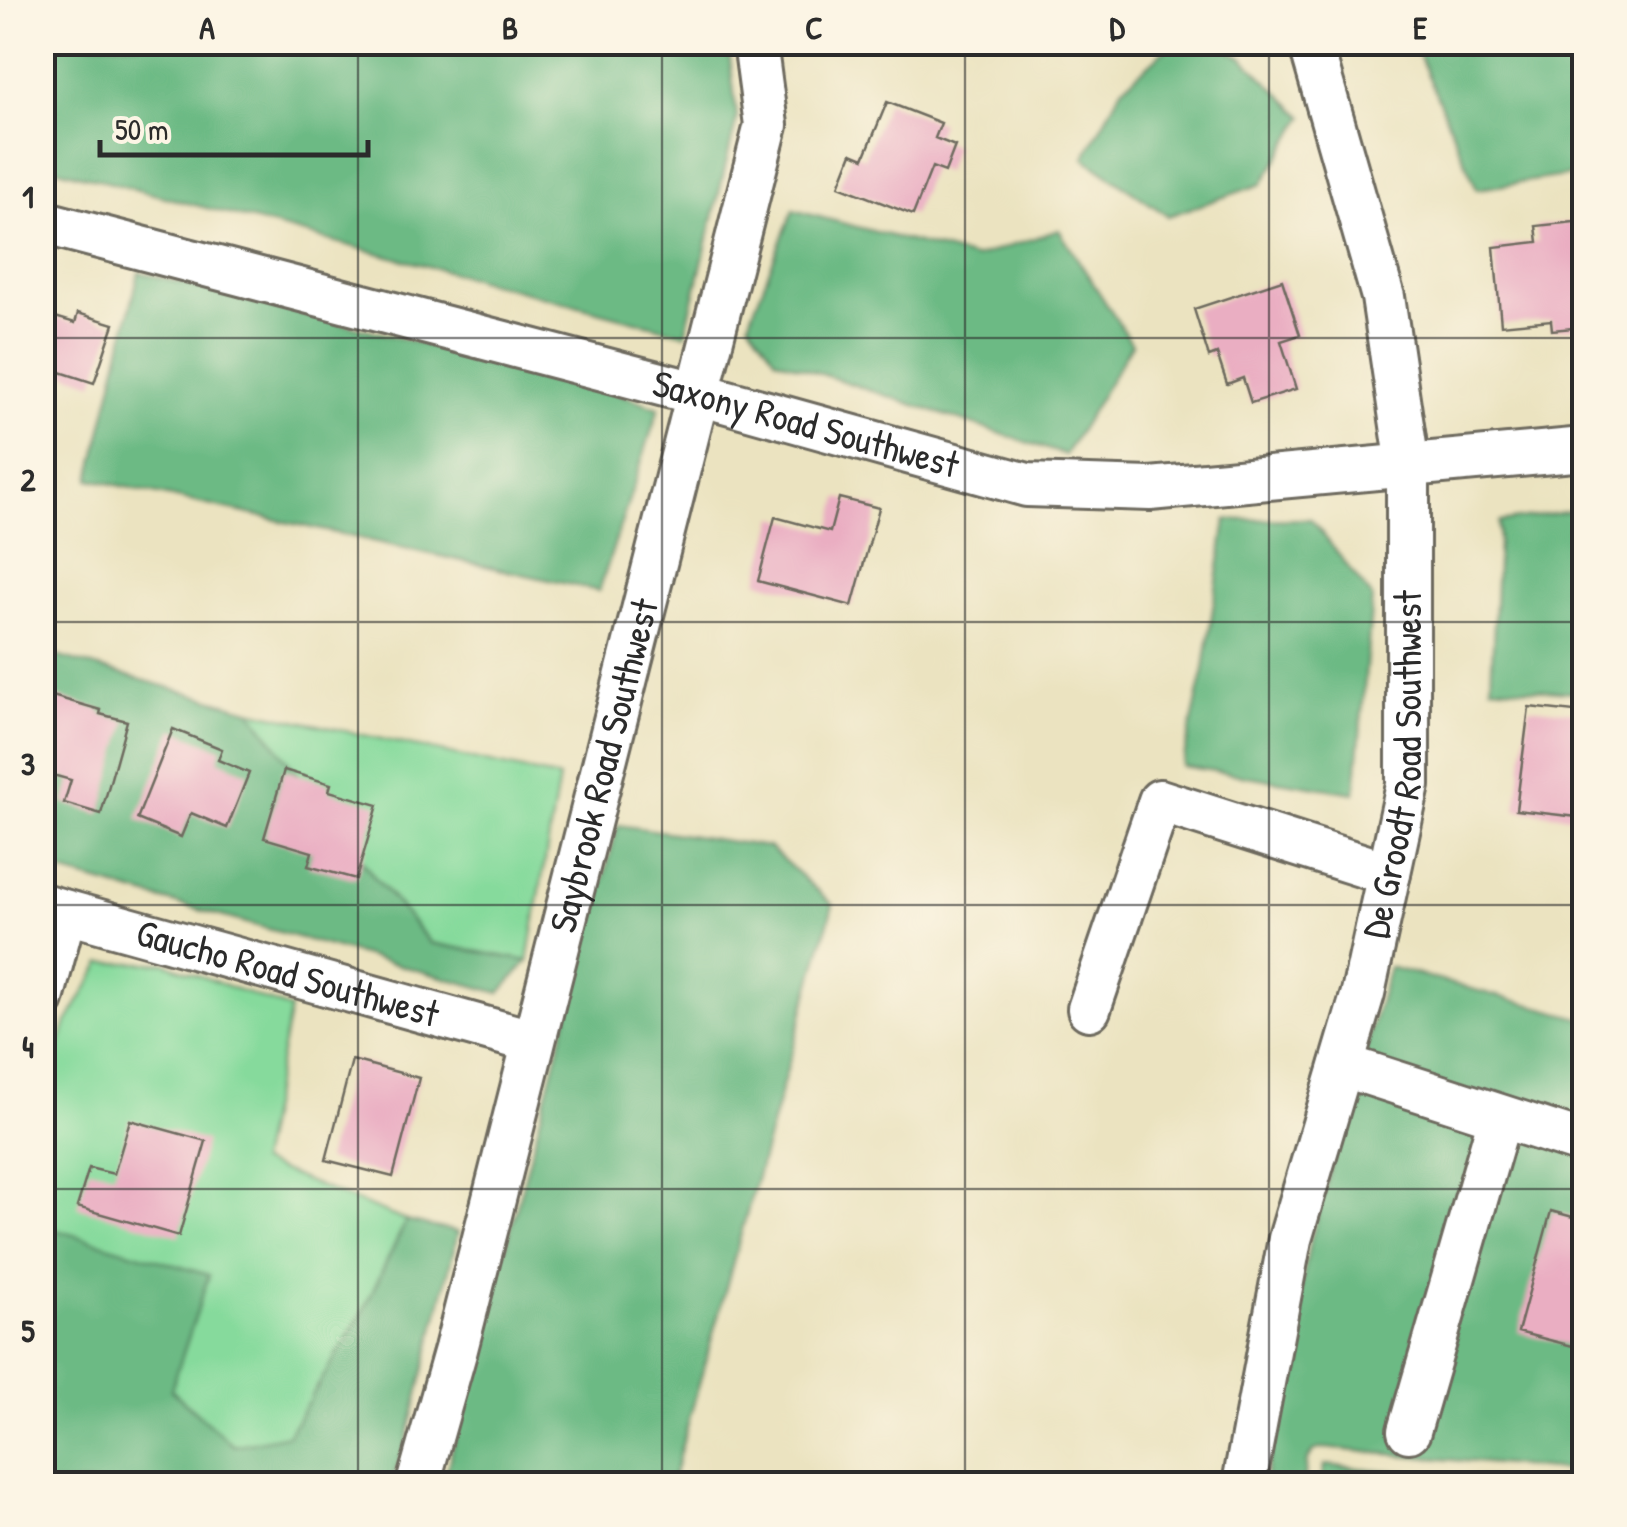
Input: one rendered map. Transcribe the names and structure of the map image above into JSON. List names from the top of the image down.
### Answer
{
  "streets": {
    "street": [
      "Saxony Road Southwest",
      "Saybrook Road Southwest",
      "De Groodt Road Southwest",
      "Gaucho Road Southwest"
    ]
  },
  "crossings": [
    ["Saxony Road Southwest", "Saybrook Road Southwest"],
    ["Saxony Road Southwest", "De Groodt Road Southwest"],
    ["Saybrook Road Southwest", "Gaucho Road Southwest"]
  ],
  "scale_bar": "50 m",
  "grid": {
    "columns": [
      "A",
      "B",
      "C",
      "D",
      "E"
    ],
    "rows": [
      "1",
      "2",
      "3",
      "4",
      "5"
    ]
  }
}
